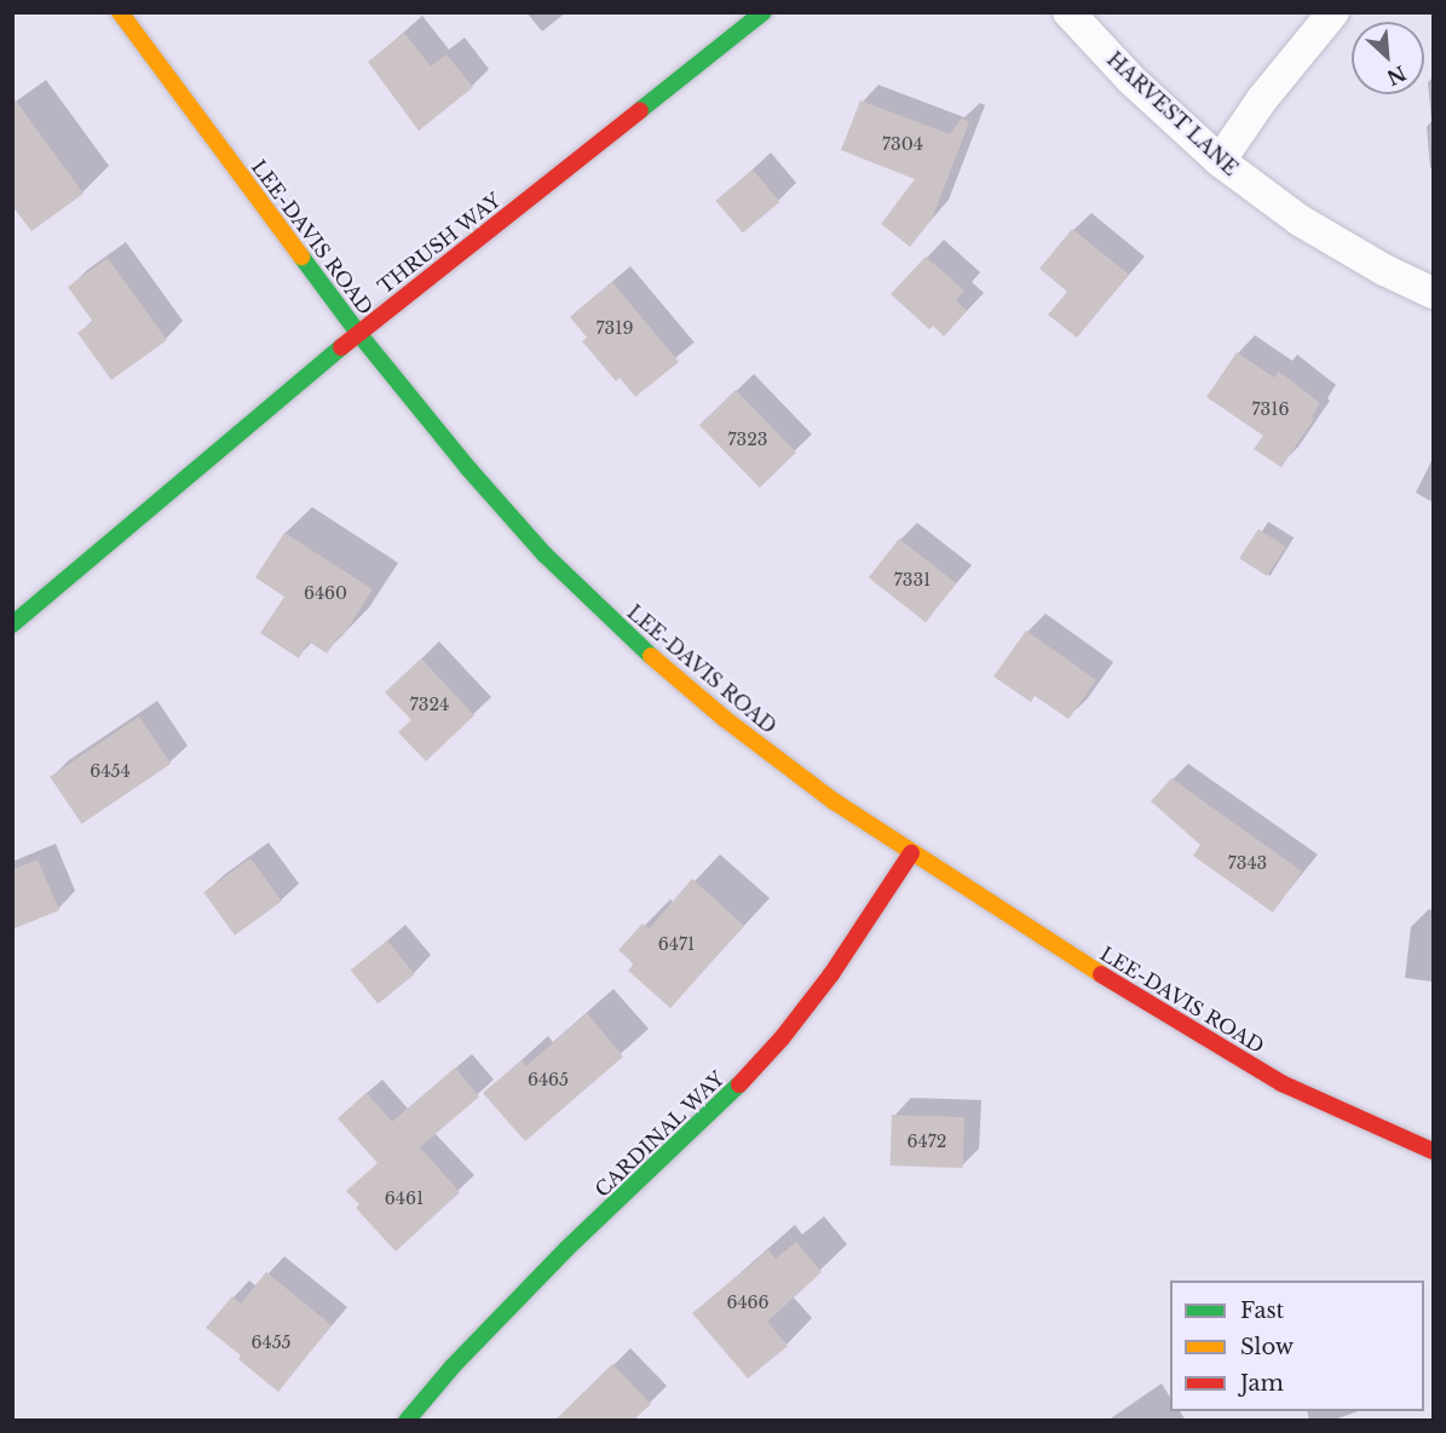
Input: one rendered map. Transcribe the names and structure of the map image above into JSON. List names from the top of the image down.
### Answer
{
  "streets": {
    "main road": ["LEE-DAVIS ROAD", "THRUSH WAY", "CARDINAL WAY"],
    "street": ["HARVEST LANE"]
  },
  "crossings": [
    ["LEE-DAVIS ROAD", "THRUSH WAY"],
    ["LEE-DAVIS ROAD", "CARDINAL WAY"]
  ],
  "house_numbers": [
    "7304",
    "7319",
    "7316",
    "7323",
    "7331",
    "6460",
    "7324",
    "6454",
    "7343",
    "6471",
    "6465",
    "6472",
    "6461",
    "6466",
    "6455"
  ],
  "legend": ["Fast", "Slow", "Jam"],
  "north": "bottom right"
}
